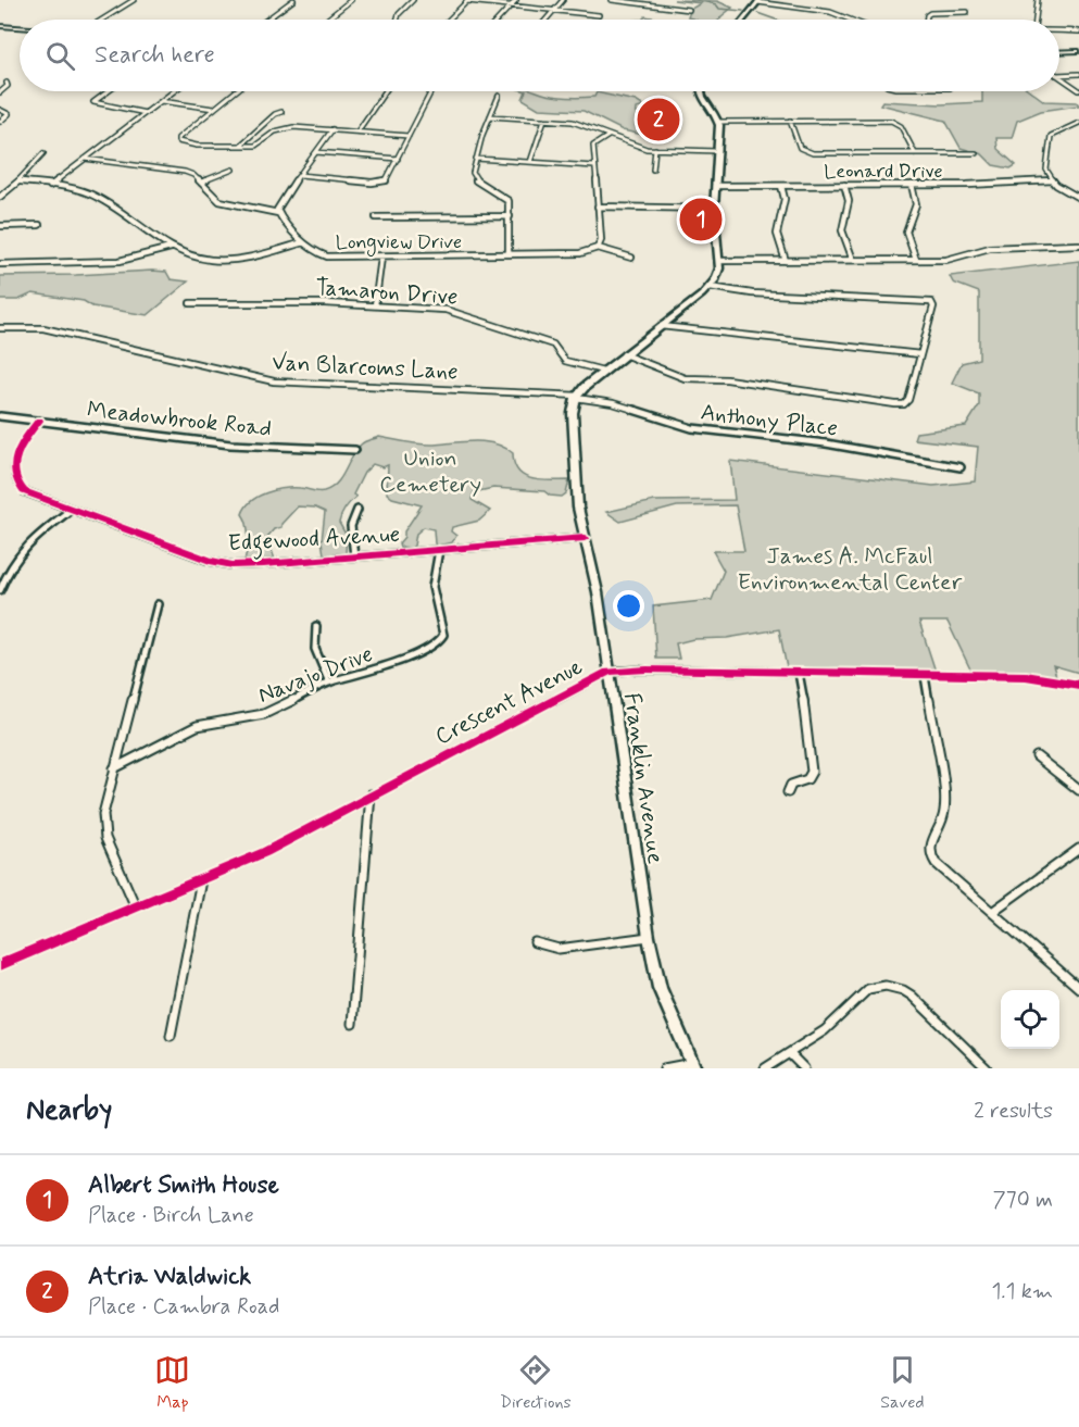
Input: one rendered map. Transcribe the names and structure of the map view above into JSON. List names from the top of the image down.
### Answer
{
  "streets": {
    "main road": ["Franklin Avenue"],
    "street": [
      "Leonard Drive",
      "Longview Drive",
      "Tamaron Drive",
      "Van Blarcoms Lane",
      "Meadowbrook Road",
      "Anthony Place",
      "Edgewood Avenue",
      "Navajo Drive",
      "Crescent Avenue"
    ]
  },
  "crossings": [
    ["Van Blarcoms Lane", "Anthony Place"],
    ["Van Blarcoms Lane", "Franklin Avenue"],
    ["Meadowbrook Road", "Edgewood Avenue"],
    ["Anthony Place", "Franklin Avenue"],
    ["Edgewood Avenue", "Navajo Drive"],
    ["Edgewood Avenue", "Franklin Avenue"],
    ["Crescent Avenue", "Franklin Avenue"]
  ],
  "parks": ["Union Cemetery", "James A. McFaul Environmental Center"],
  "page": {
    "search": "Search here",
    "pins": ["2", "1"],
    "heading": ["Nearby", "2 results"],
    "list": [
      {
        "mark": "1",
        "name": "Albert Smith House",
        "note": "Place · Birch Lane",
        "value": "770 m"
      },
      {
        "mark": "2",
        "name": "Atria Waldwick",
        "note": "Place · Cambra Road",
        "value": "1.1 km"
      }
    ],
    "nav": ["Map", "Directions", "Saved"]
  }
}
